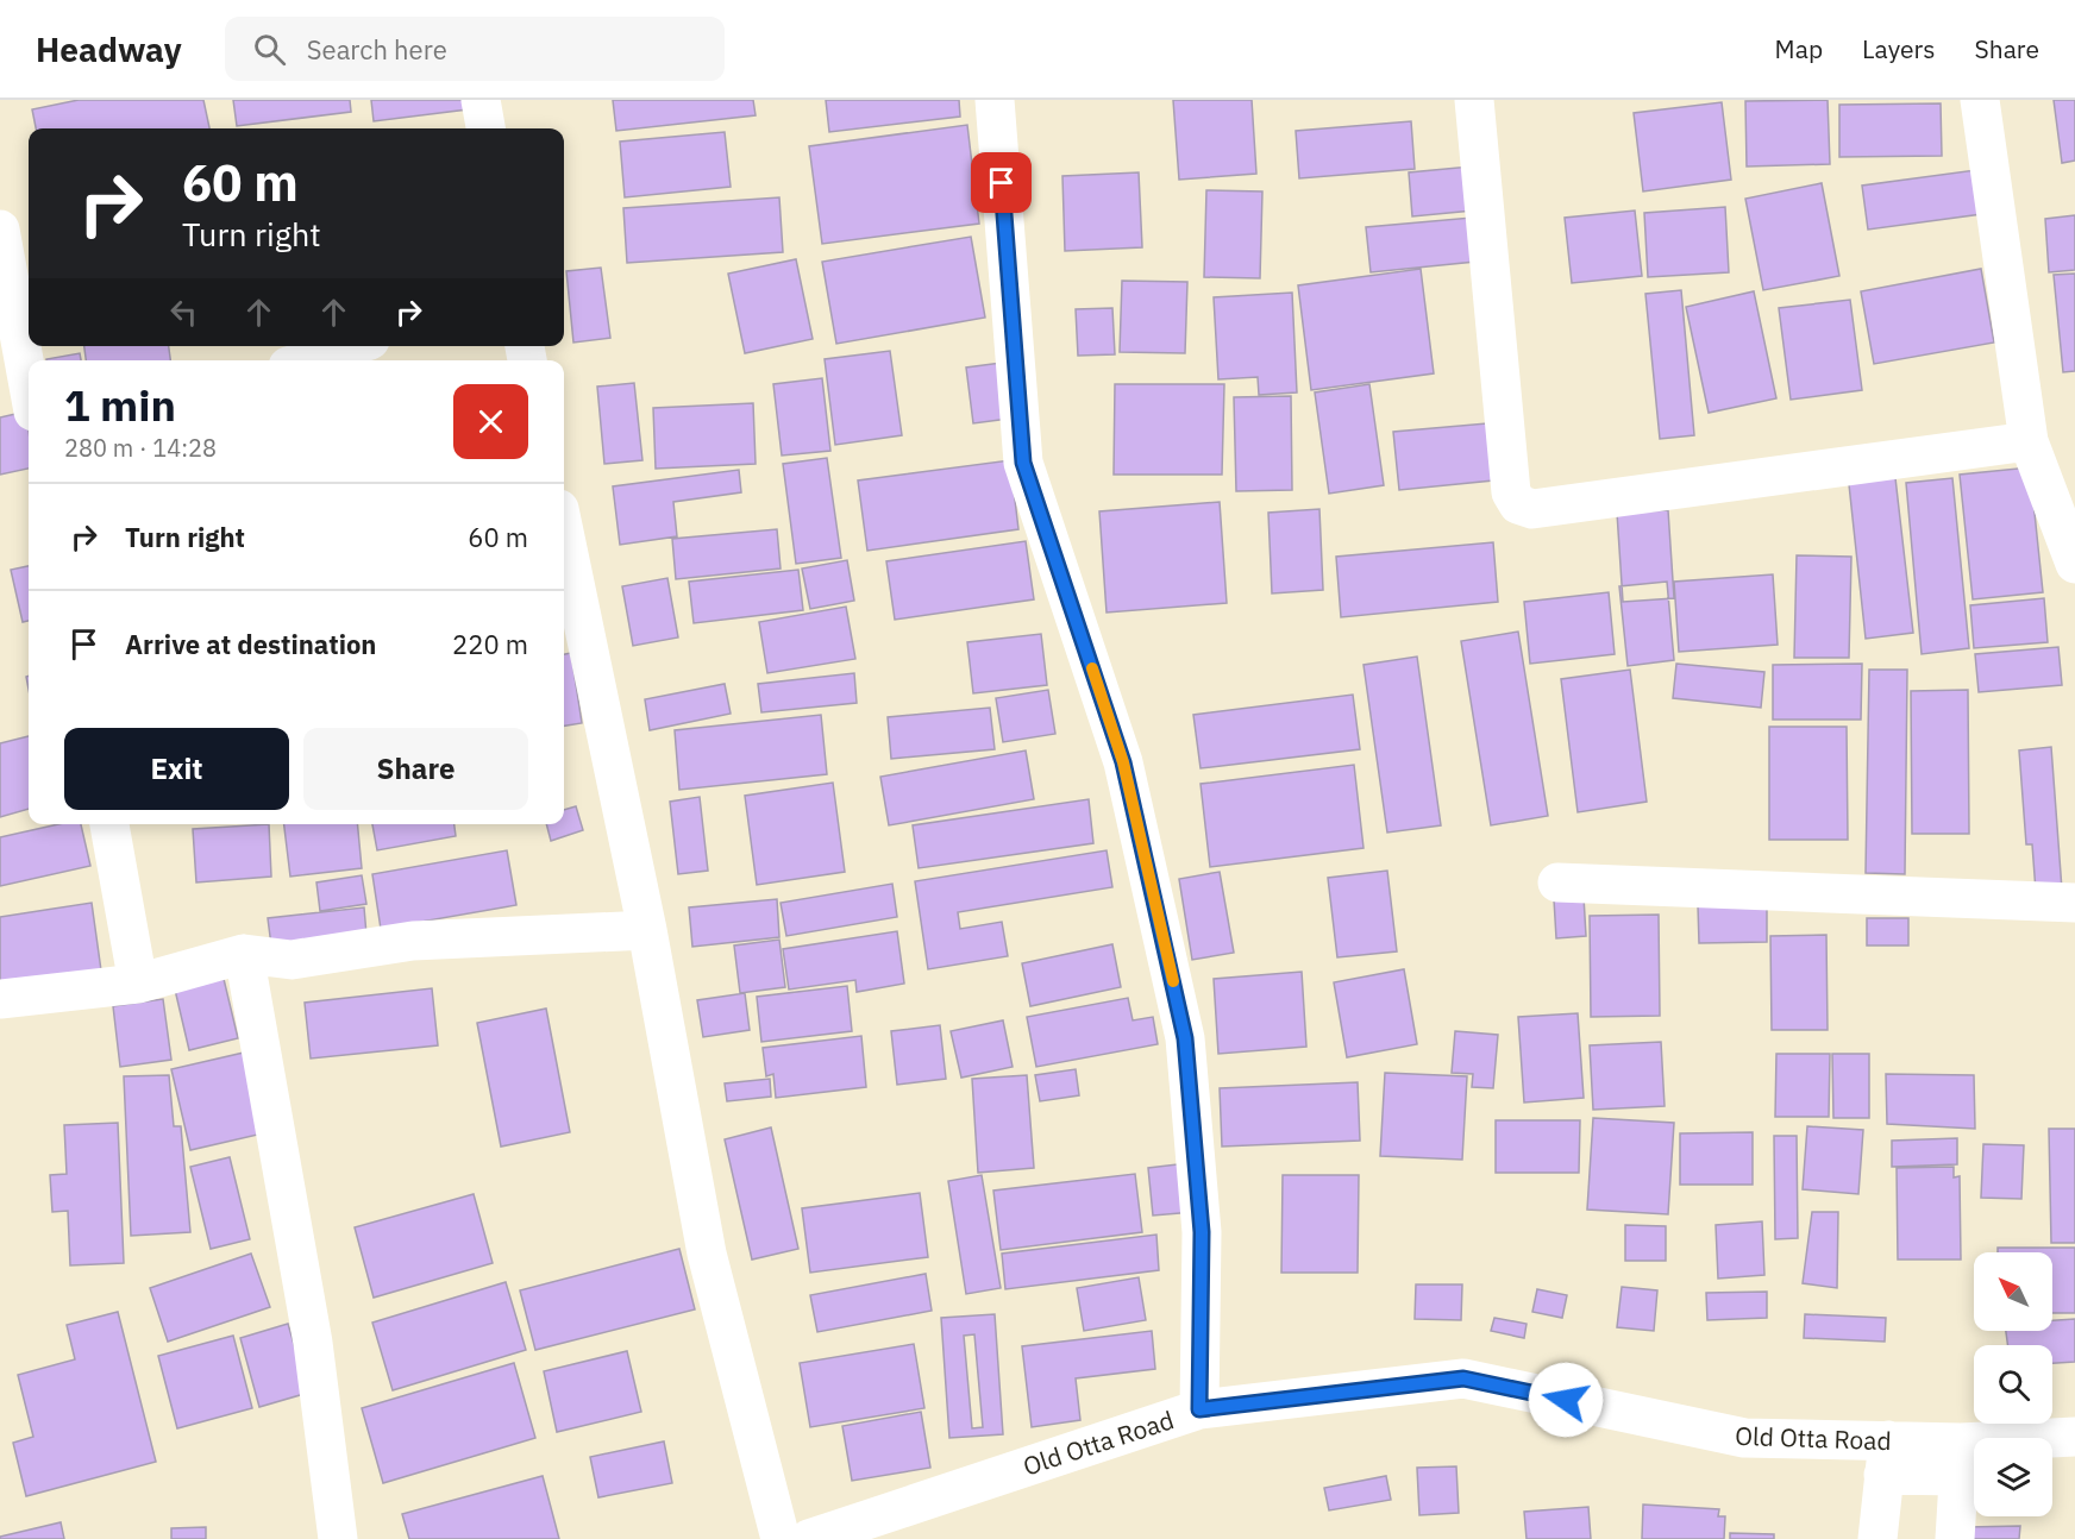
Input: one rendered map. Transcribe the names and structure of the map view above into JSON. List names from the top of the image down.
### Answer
{
  "streets": {
    "street": ["Old Otta Road"]
  },
  "north": "top left",
  "page": {
    "header": "Headway",
    "search": "Search here",
    "nav": ["Map", "Layers", "Share"],
    "turn": ["60 m", "Turn right"],
    "heading": ["1 min", "280 m · 14:28"],
    "list": [
      {
        "name": "Turn right",
        "value": "60 m"
      },
      {
        "name": "Arrive at destination",
        "value": "220 m"
      }
    ],
    "buttons": ["Exit", "Share"]
  }
}
